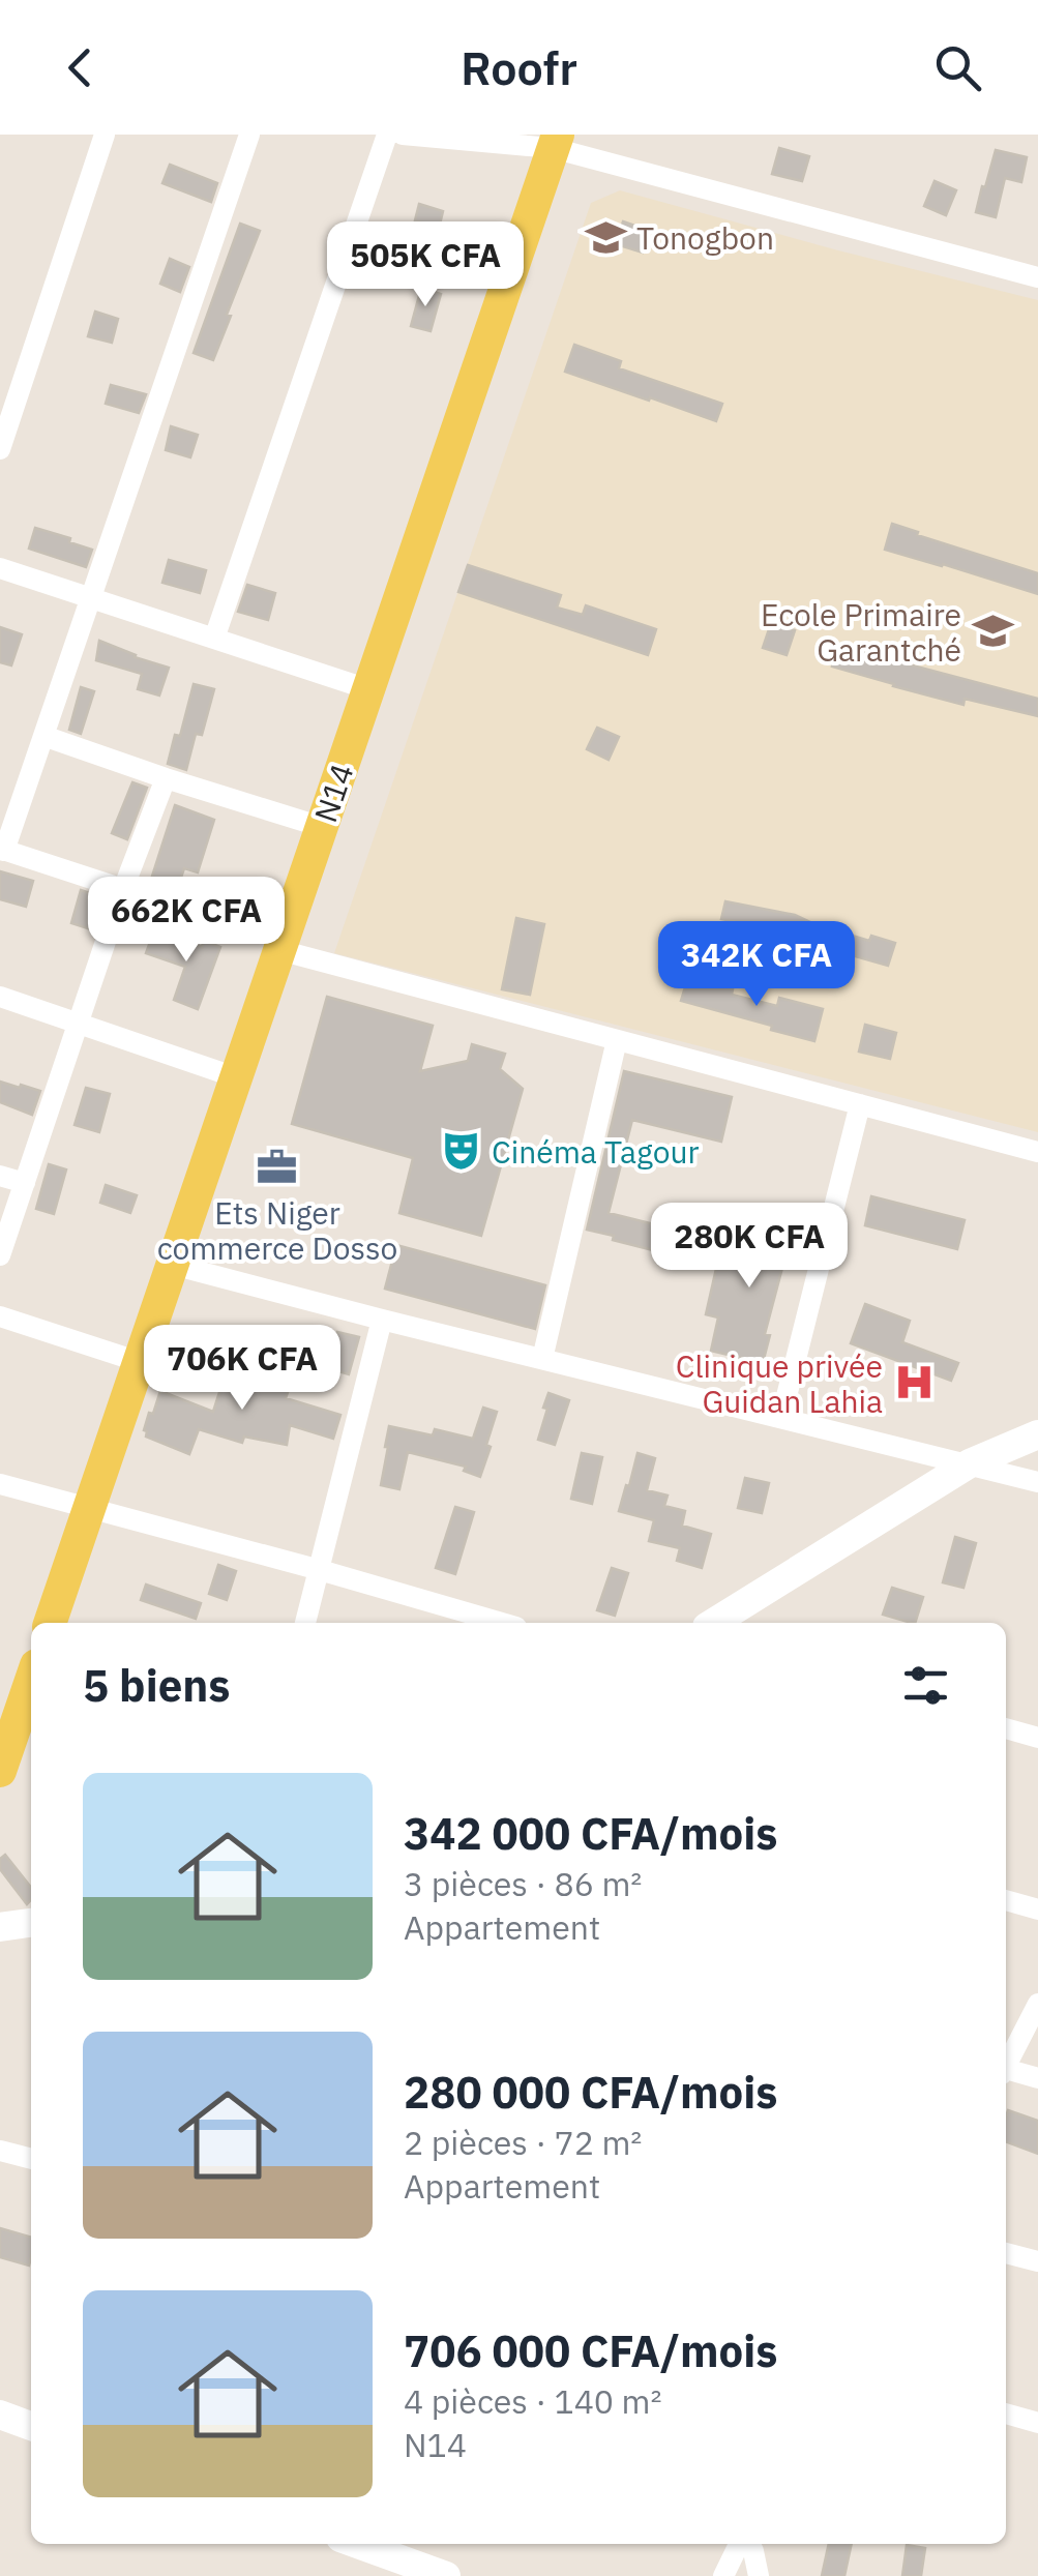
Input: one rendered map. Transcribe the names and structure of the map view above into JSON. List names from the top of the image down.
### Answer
{
  "streets": {
    "main road": ["N14"]
  },
  "places": {
    "school or university": ["Tonogbon", "Ecole Primaire Garantché"],
    "theatre": ["Cinéma Tagour"],
    "office": ["Ets Niger commerce Dosso"],
    "hospital": ["Clinique privée Guidan Lahia"]
  },
  "page": {
    "header": "Roofr",
    "price": [
      "505K CFA",
      "662K CFA",
      "342K CFA",
      "280K CFA",
      "706K CFA"
    ],
    "heading": "5 biens",
    "list": [
      {
        "name": "342 000 CFA/mois",
        "note": "3 pièces · 86 m² · Appartement"
      },
      {
        "name": "280 000 CFA/mois",
        "note": "2 pièces · 72 m² · Appartement"
      },
      {
        "name": "706 000 CFA/mois",
        "note": "4 pièces · 140 m² · N14"
      }
    ]
  }
}
